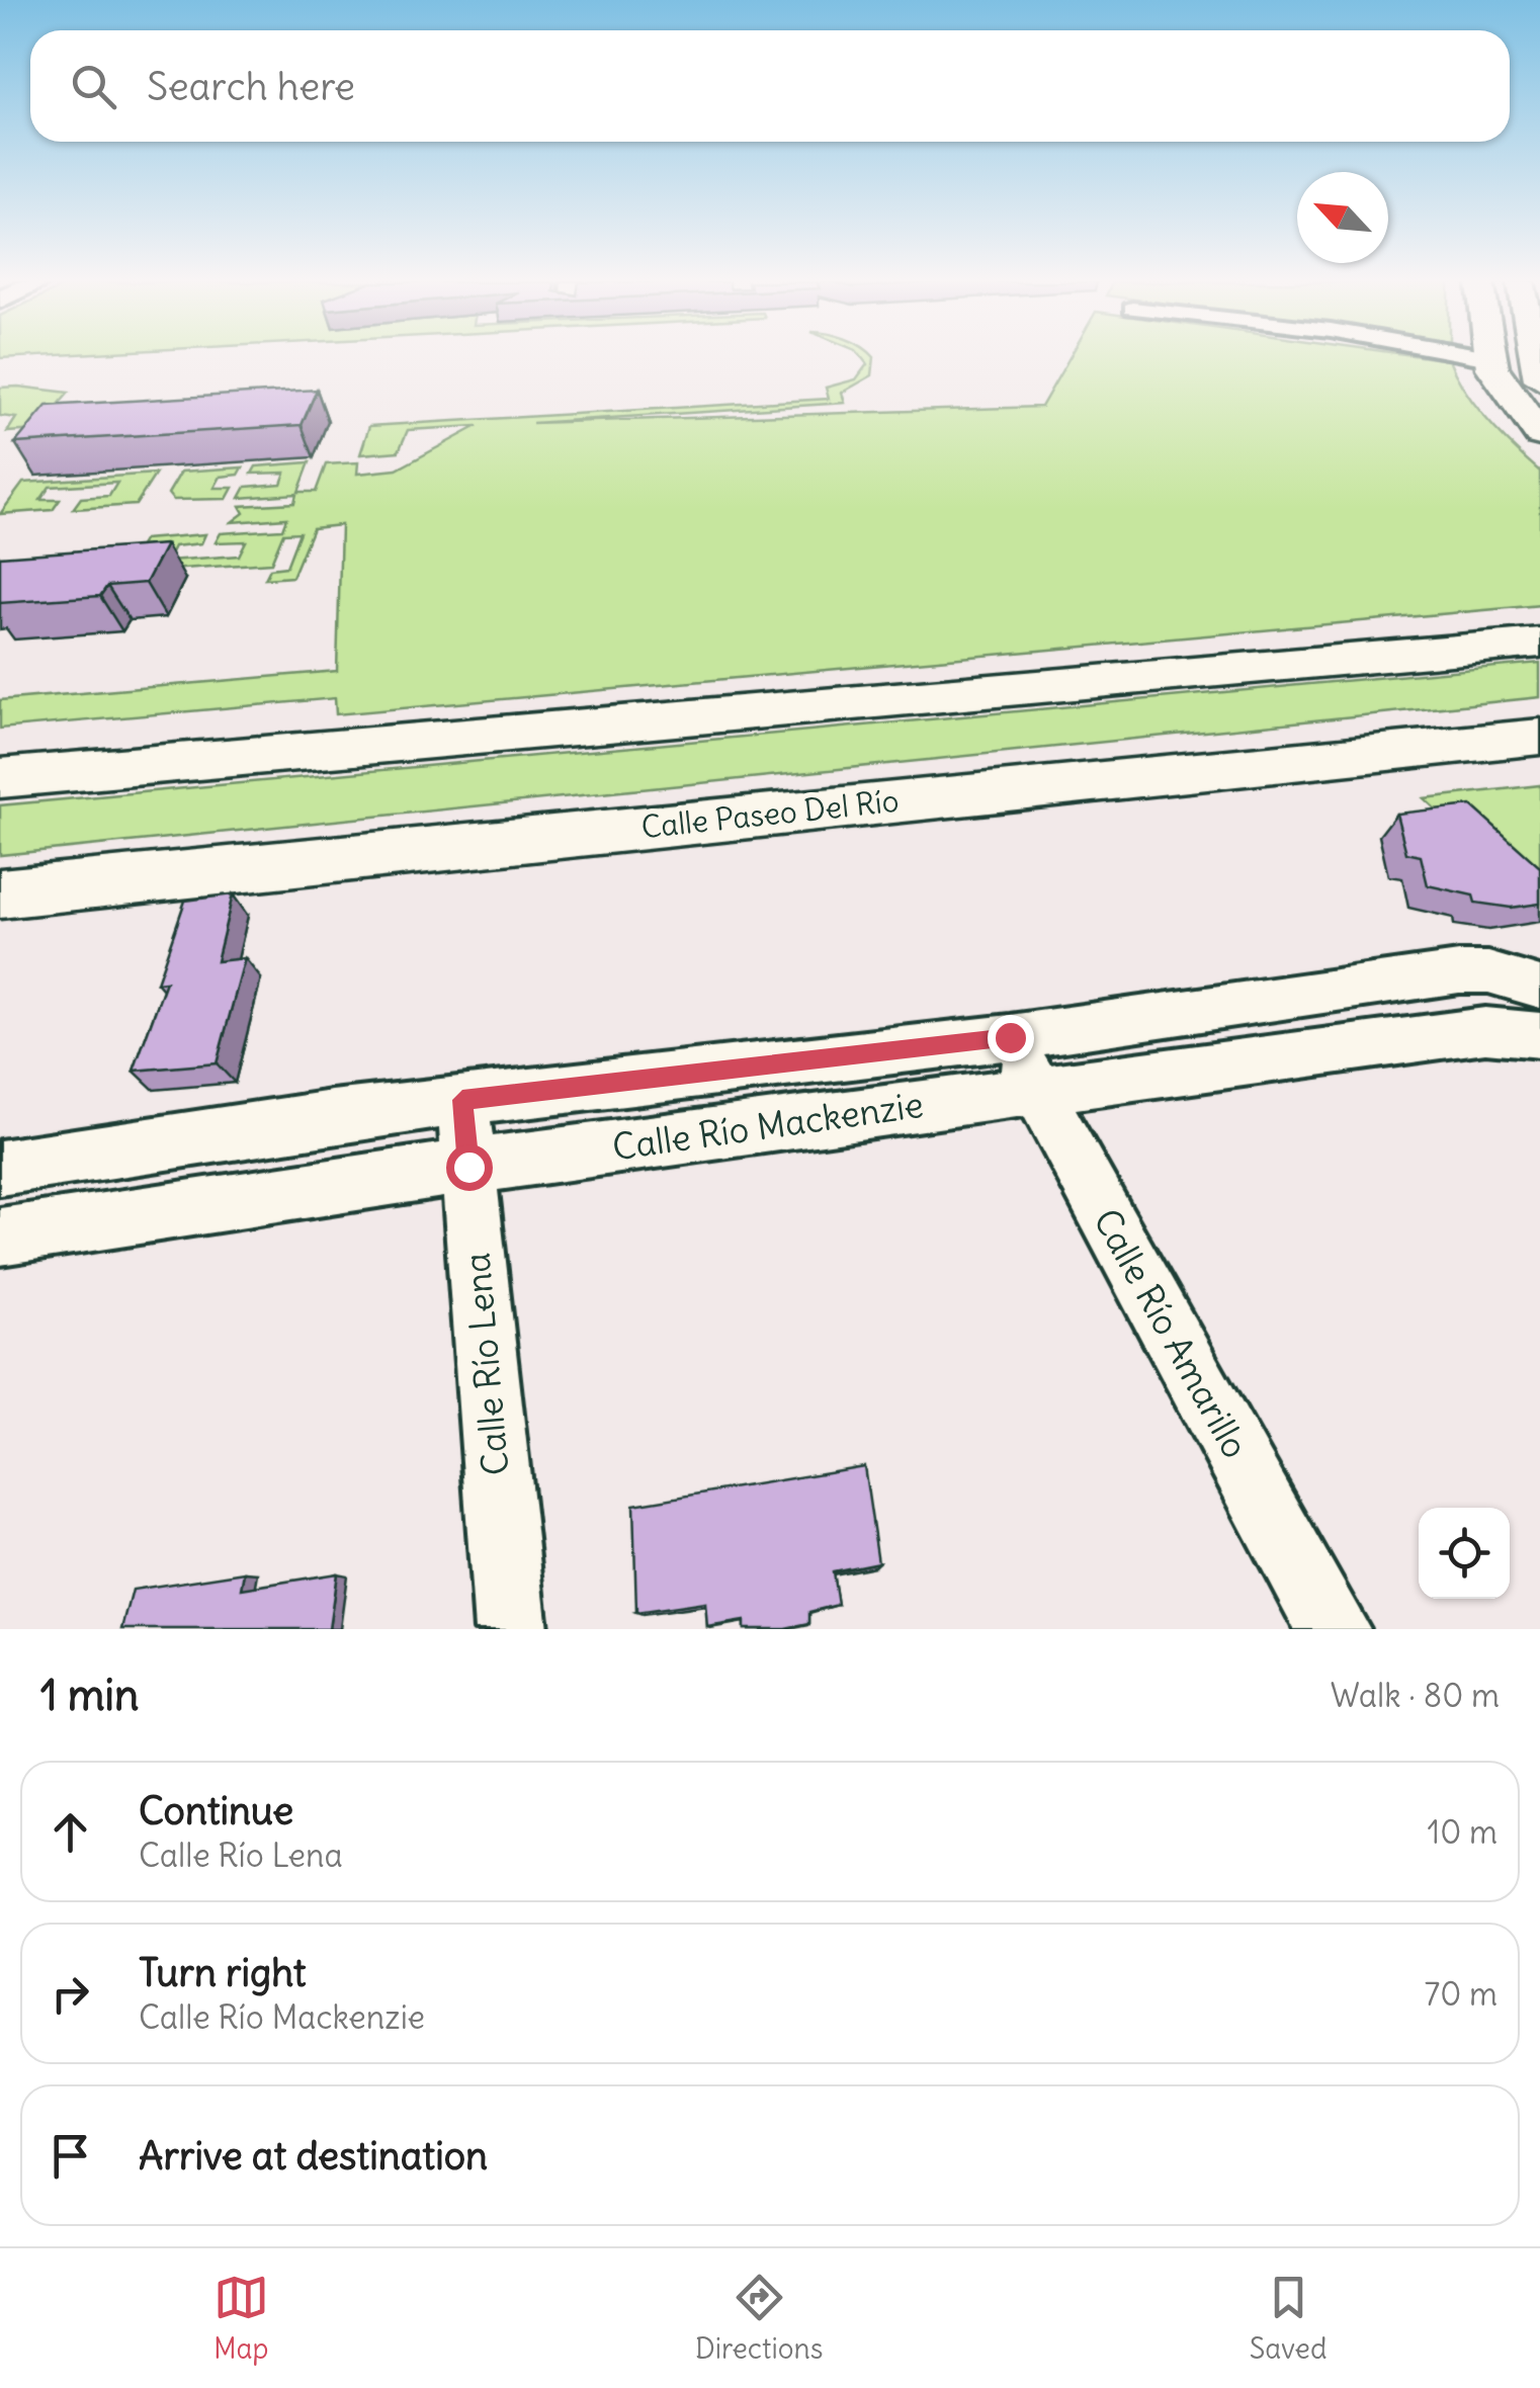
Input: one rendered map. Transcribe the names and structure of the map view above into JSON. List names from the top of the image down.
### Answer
{
  "streets": {
    "main road": ["Calle Paseo Del Río"],
    "street": ["Calle Río Mackenzie", "Calle Río Amarillo", "Calle Río Lena"]
  },
  "crossings": [
    ["Calle Río Mackenzie", "Calle Río Amarillo"],
    ["Calle Río Mackenzie", "Calle Río Lena"]
  ],
  "north": "top left",
  "page": {
    "search": "Search here",
    "heading": ["1 min", "Walk · 80 m"],
    "list": [
      ["Continue", "Calle Río Lena", "10 m"],
      ["Turn right", "Calle Río Mackenzie", "70 m"],
      "Arrive at destination"
    ],
    "nav": ["Map", "Directions", "Saved"]
  }
}
